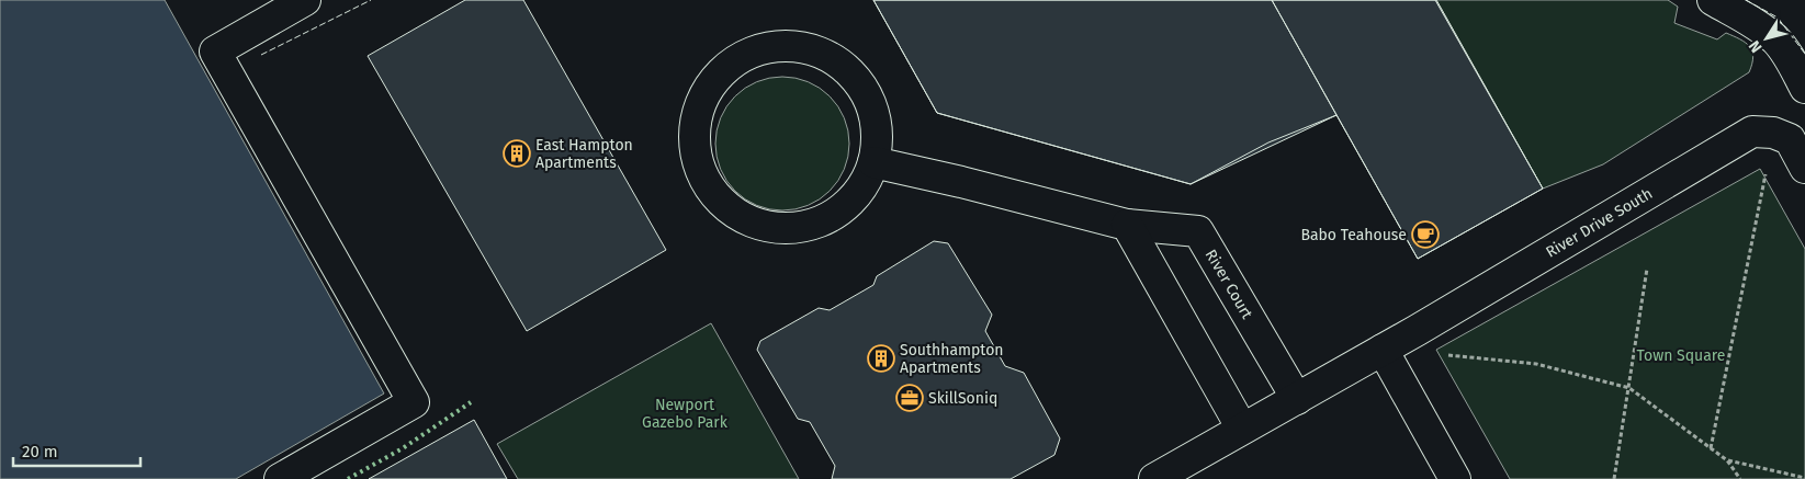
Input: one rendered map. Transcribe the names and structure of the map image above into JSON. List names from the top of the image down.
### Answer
{
  "streets": {
    "street": ["River Drive South", "River Court"]
  },
  "crossings": [
    ["River Drive South", "River Court"]
  ],
  "parks": ["Town Square", "Newport Gazebo Park"],
  "places": {
    "building": ["East Hampton Apartments", "Southhampton Apartments"],
    "cafe": ["Babo Teahouse"],
    "office": ["SkillSoniq"]
  },
  "scale_bar": "20 m",
  "north": "bottom left"
}
